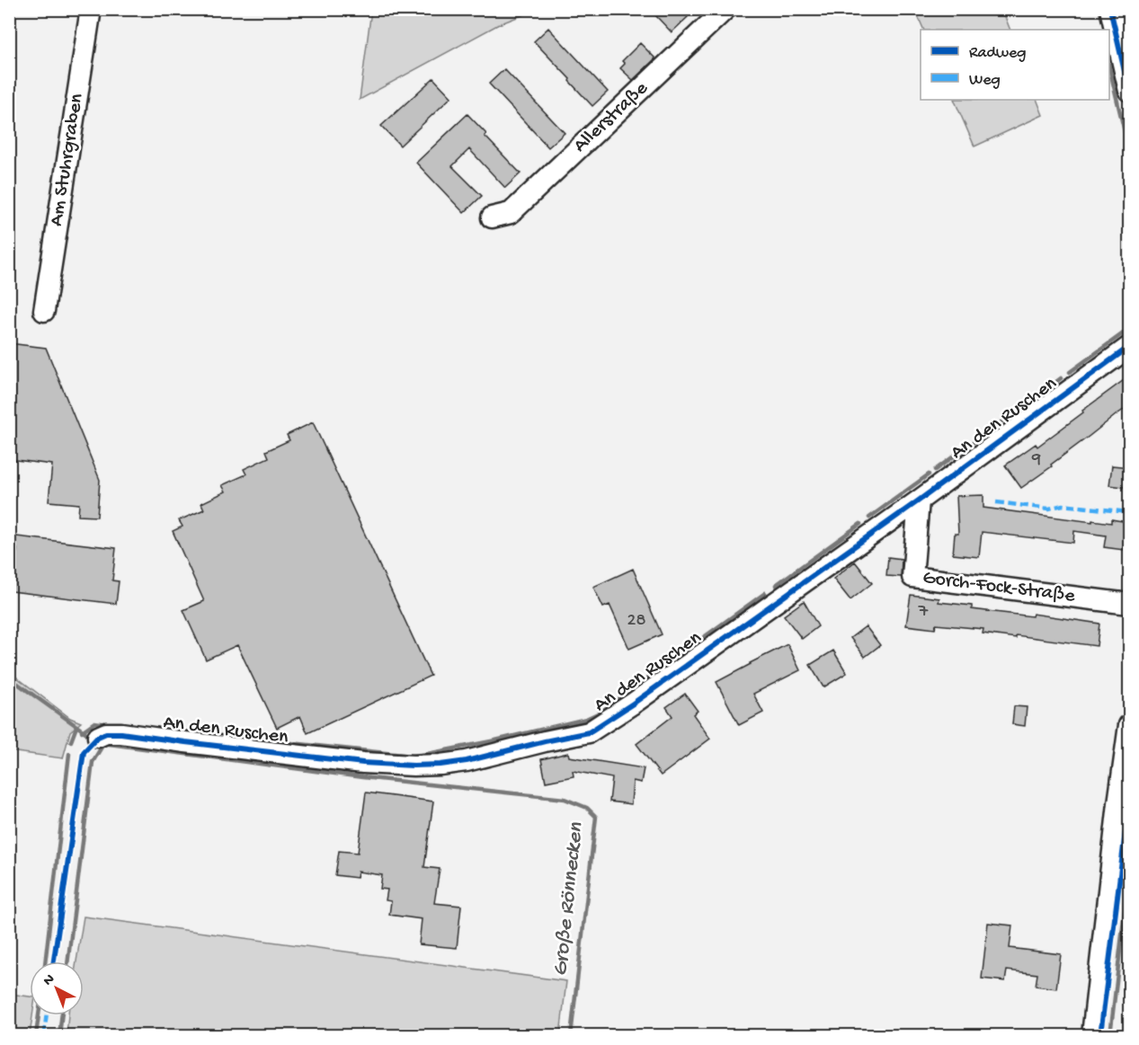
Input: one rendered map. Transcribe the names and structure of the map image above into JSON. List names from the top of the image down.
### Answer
{
  "streets": {
    "street": [
      "Allerstraße",
      "Am Stuhrgraben",
      "An den Ruschen",
      "Gorch-Fock-Straße"
    ]
  },
  "crossings": [
    ["An den Ruschen", "Gorch-Fock-Straße"]
  ],
  "water": ["Große Rönnecken"],
  "house_numbers": ["9", "7", "28"],
  "legend": ["Radweg", "Weg"],
  "north": "top left"
}
